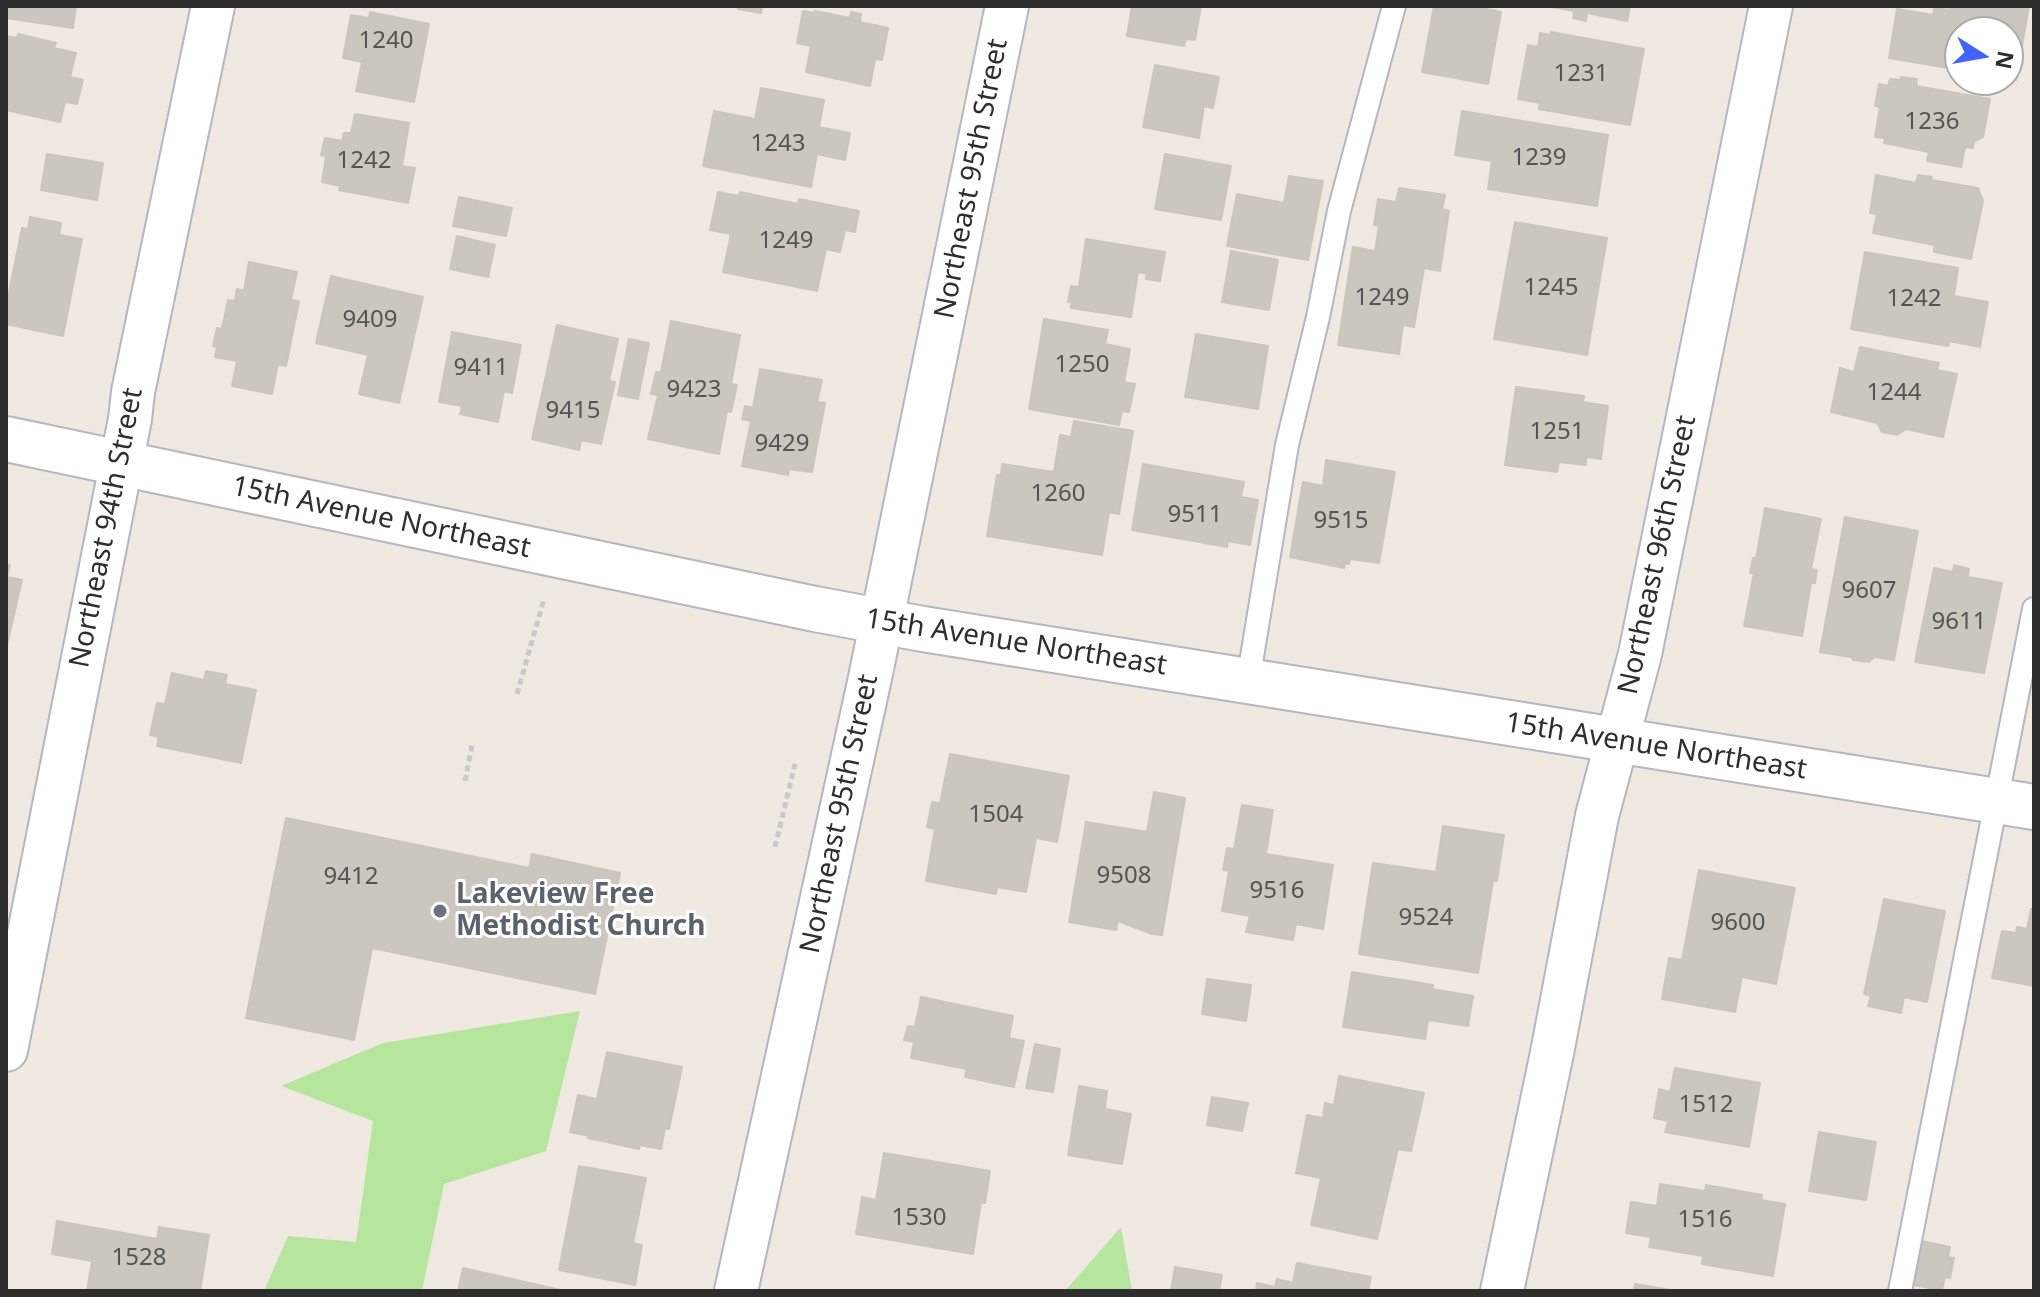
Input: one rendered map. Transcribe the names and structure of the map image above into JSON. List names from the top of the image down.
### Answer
{
  "streets": {
    "street": [
      "Northeast 95th Street",
      "15th Avenue Northeast",
      "Northeast 94th Street",
      "Northeast 96th Street"
    ]
  },
  "crossings": [
    ["Northeast 95th Street", "15th Avenue Northeast"],
    ["15th Avenue Northeast", "Northeast 94th Street"],
    ["15th Avenue Northeast", "Northeast 96th Street"]
  ],
  "places": ["Lakeview Free Methodist Church"],
  "house_numbers": [
    "1240",
    "1231",
    "1236",
    "1243",
    "1239",
    "1242",
    "1249",
    "1245",
    "1249",
    "1242",
    "9409",
    "1250",
    "9411",
    "9423",
    "1244",
    "9415",
    "1251",
    "9429",
    "1260",
    "9511",
    "9515",
    "9607",
    "9611",
    "1504",
    "9508",
    "9412",
    "9516",
    "9524",
    "9600",
    "1512",
    "1530",
    "1516",
    "1528"
  ],
  "north": "right"
}
